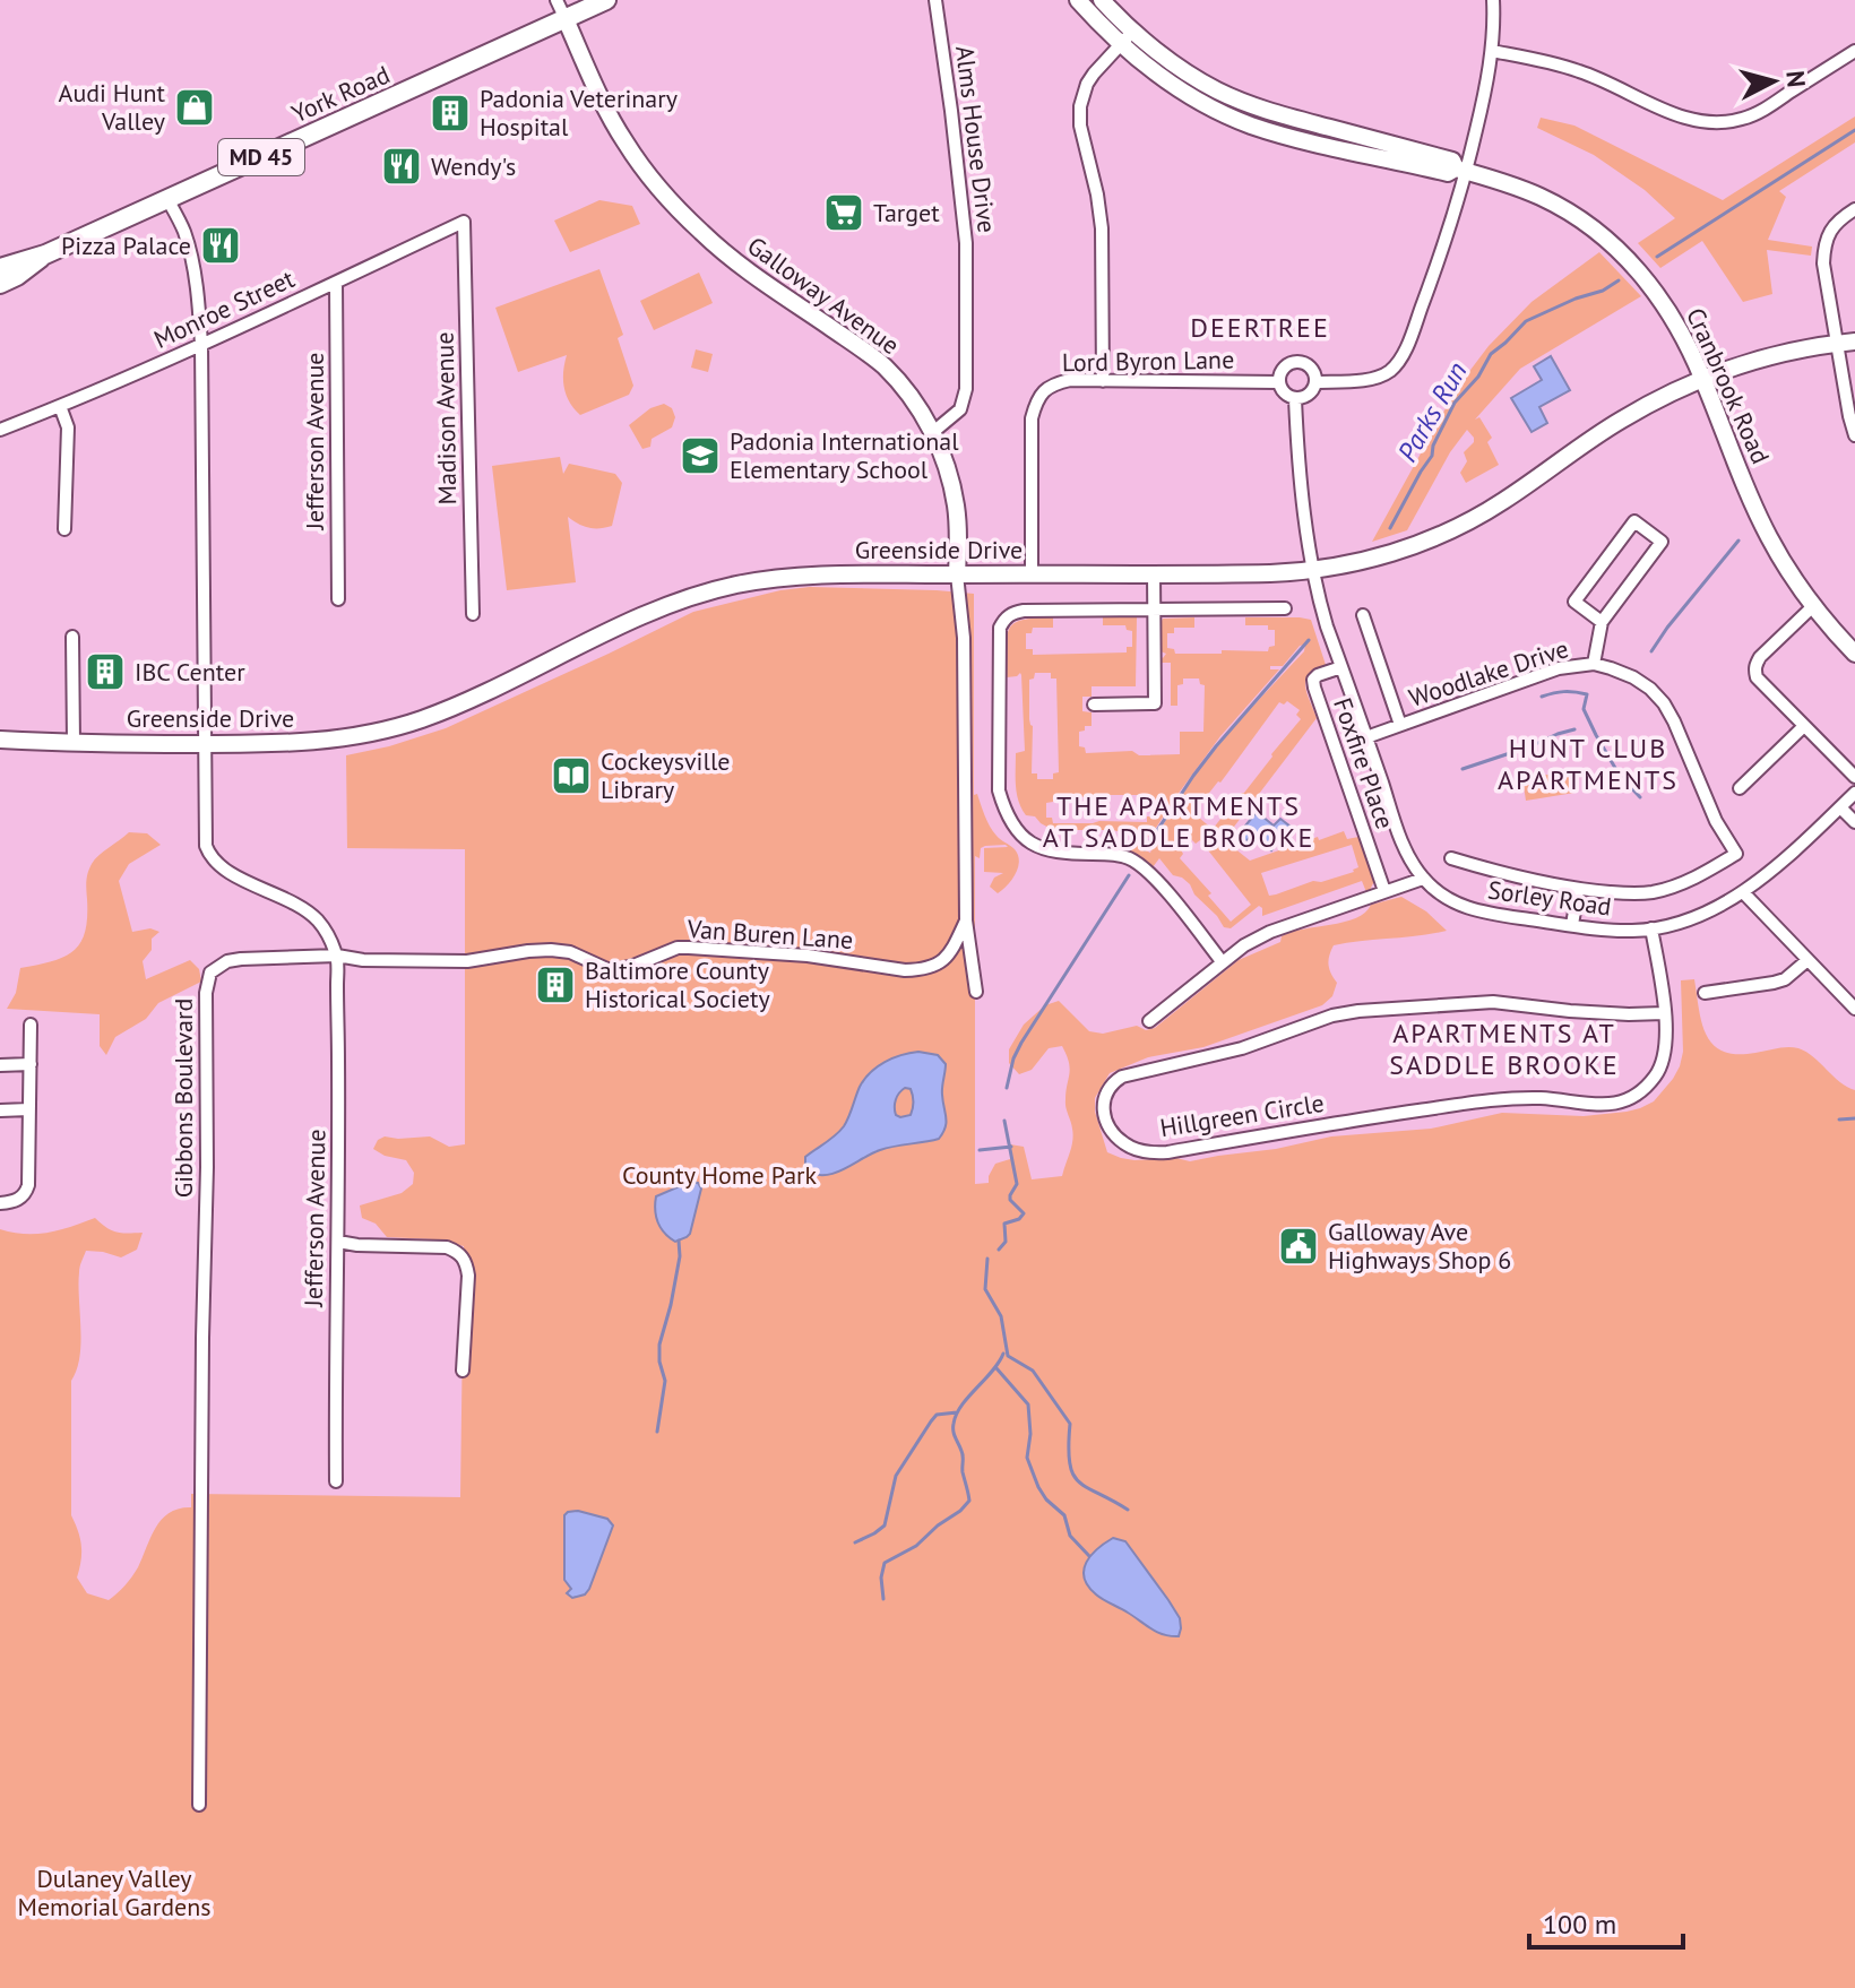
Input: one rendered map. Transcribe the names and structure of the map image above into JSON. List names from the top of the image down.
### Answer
{
  "streets": {
    "main road": ["York Road", "MD 45"],
    "street": [
      "Alms House Drive",
      "Galloway Avenue",
      "Monroe Street",
      "Lord Byron Lane",
      "Cranbrook Road",
      "Madison Avenue",
      "Jefferson Avenue",
      "Greenside Drive",
      "Woodlake Drive",
      "Foxfire Place",
      "Sorley Road",
      "Van Buren Lane",
      "Gibbons Boulevard",
      "Hillgreen Circle"
    ]
  },
  "crossings": [
    ["York Road", "Galloway Avenue"],
    ["Alms House Drive", "Galloway Avenue"],
    ["Galloway Avenue", "Greenside Drive"],
    ["Galloway Avenue", "Van Buren Lane"],
    ["Monroe Street", "Madison Avenue"],
    ["Monroe Street", "Jefferson Avenue"],
    ["Lord Byron Lane", "Greenside Drive"],
    ["Lord Byron Lane", "Sorley Road"],
    ["Cranbrook Road", "Greenside Drive"],
    ["Jefferson Avenue", "Van Buren Lane"],
    ["Jefferson Avenue", "Gibbons Boulevard"],
    ["Greenside Drive", "Sorley Road"],
    ["Woodlake Drive", "Sorley Road"],
    ["Foxfire Place", "Sorley Road"],
    ["Sorley Road", "Hillgreen Circle"],
    ["Van Buren Lane", "Gibbons Boulevard"]
  ],
  "districts": [
    "DEERTREE",
    "HUNT CLUB APARTMENTS",
    "THE APARTMENTS AT SADDLE BROOKE",
    "APARTMENTS AT SADDLE BROOKE"
  ],
  "water": ["Parks Run"],
  "parks": ["County Home Park", "Dulaney Valley Memorial Gardens"],
  "places": {
    "shop": ["Audi Hunt Valley"],
    "building": ["Padonia Veterinary Hospital", "IBC Center", "Baltimore County Historical Society"],
    "restaurant": ["Wendy's", "Pizza Palace"],
    "supermarket": ["Target"],
    "school or university": ["Padonia International Elementary School"],
    "library": ["Cockeysville Library"],
    "public building": ["Galloway Ave Highways Shop 6"]
  },
  "scale_bar": "100 m",
  "north": "right"
}
